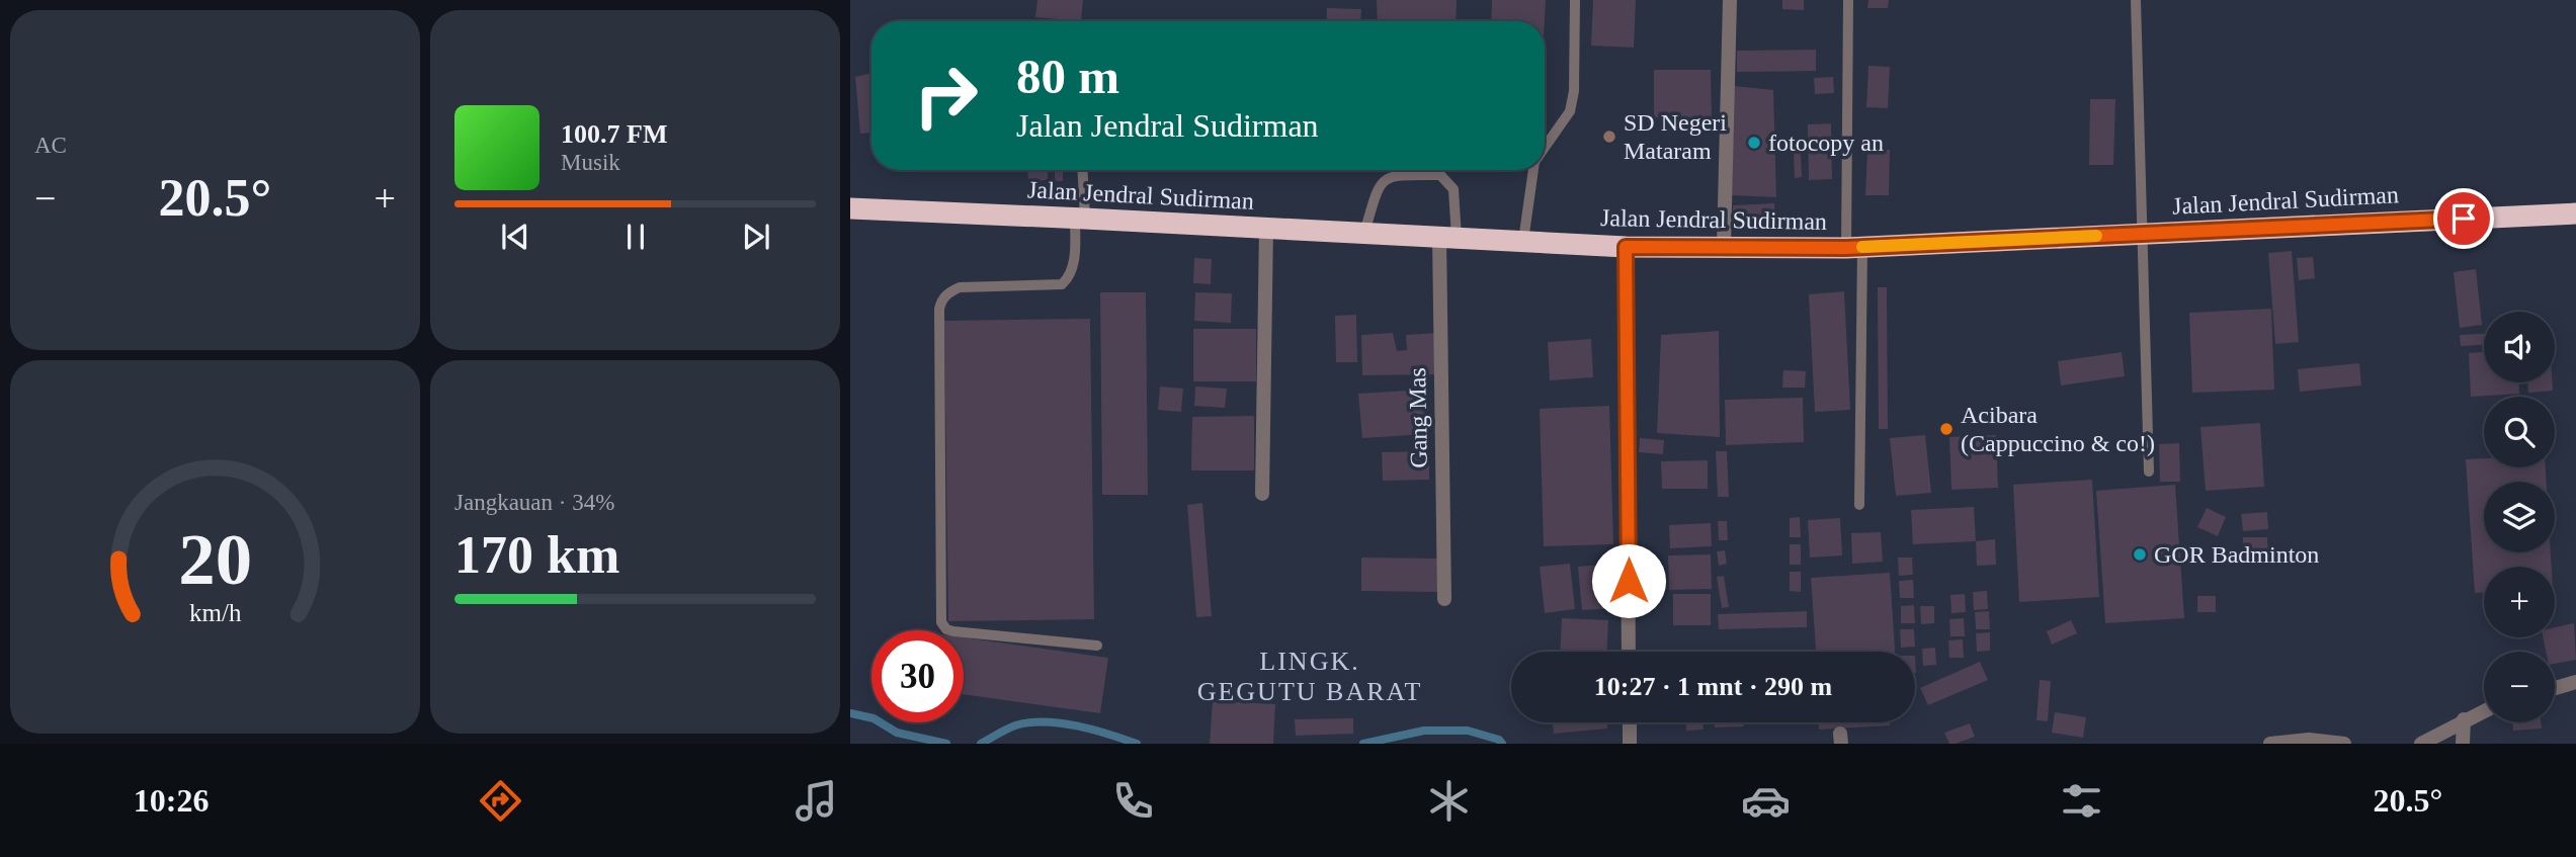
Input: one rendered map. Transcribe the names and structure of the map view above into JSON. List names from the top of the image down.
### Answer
{
  "streets": {
    "highway": ["Jalan Jendral Sudirman"],
    "street": ["Gang Mas"]
  },
  "crossings": [
    ["Jalan Jendral Sudirman", "Gang Mas"]
  ],
  "districts": ["LINGK. GEGUTU BARAT"],
  "places": [
    "SD Negeri Mataram",
    "fotocopy an",
    "Acibara (Cappuccino & co!)",
    "GOR Badminton"
  ],
  "page": {
    "tile": [
      "AC",
      ["Jangkauan · 34%", "170 km"]
    ],
    "turn": ["80 m", "Jalan Jendral Sudirman"],
    "song": ["100.7 FM", "Musik"],
    "heat": ["−", "20.5°", "+"],
    "map_buttons": ["+", "−"],
    "limit": "30",
    "trip": "10:27 · 1 mnt · 290 m",
    "tabs": ["10:26", "20.5°"],
    "gauge": ["20", "km/h"]
  }
}
